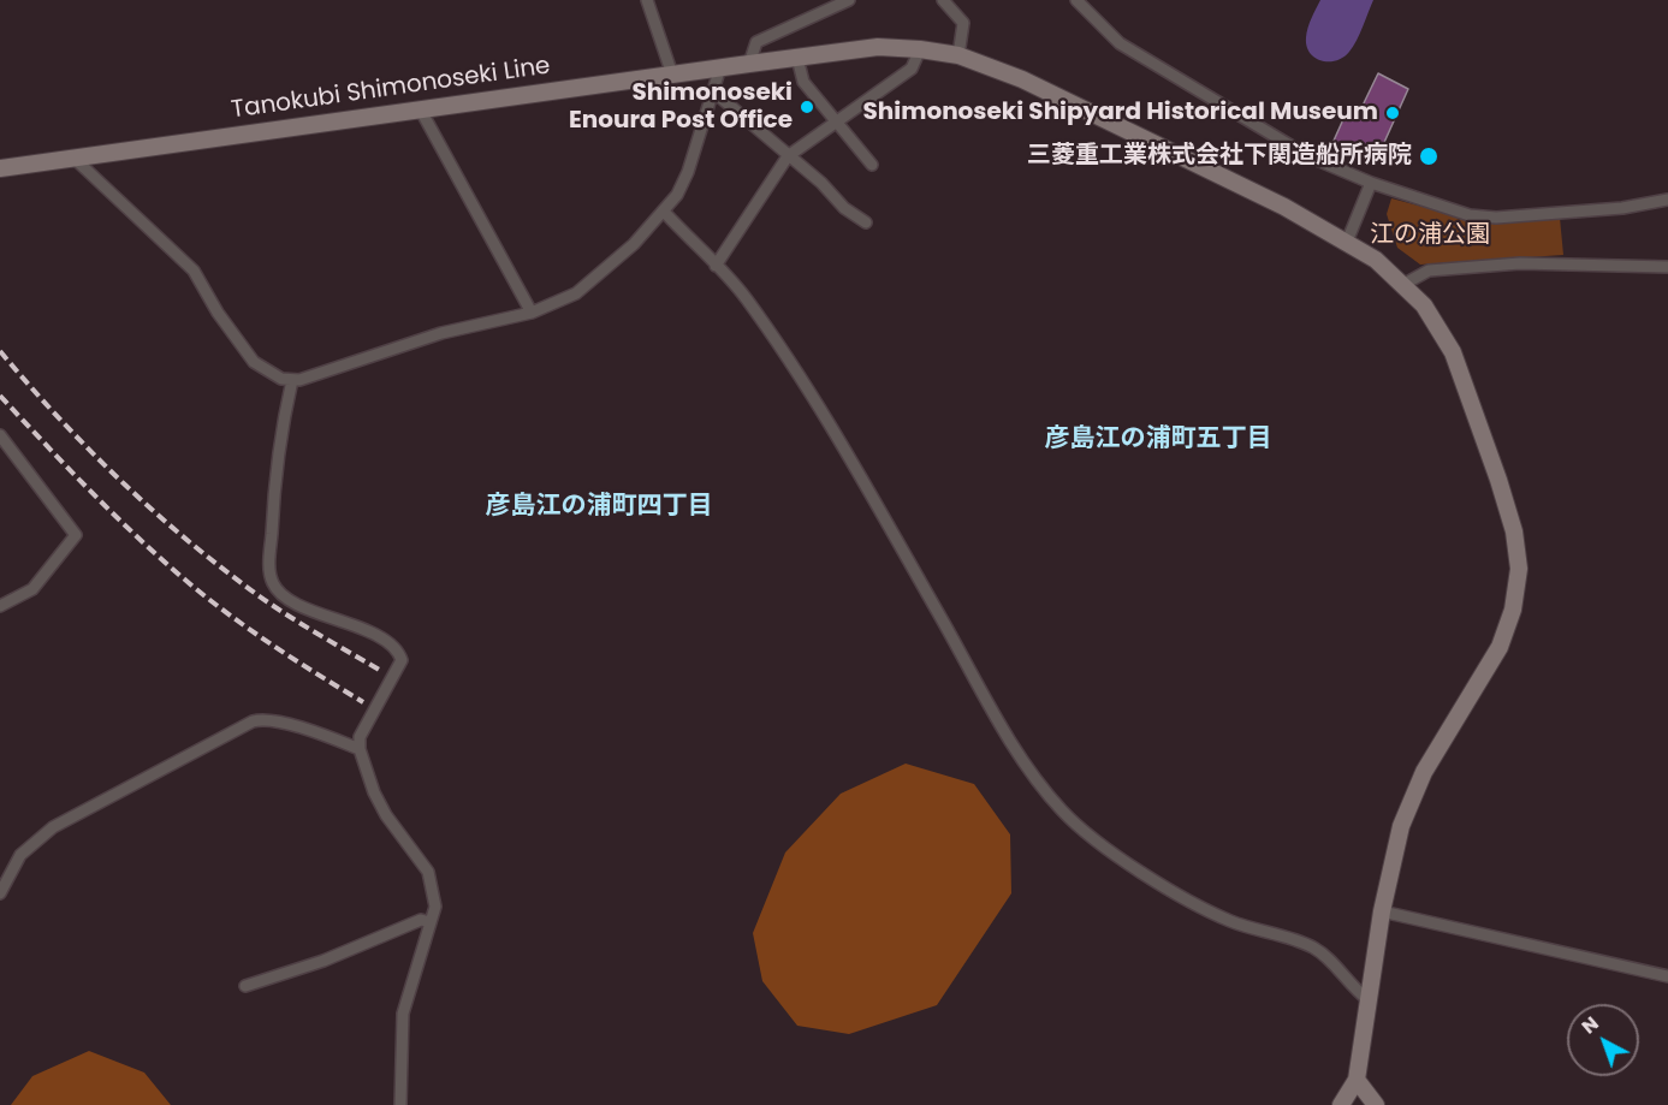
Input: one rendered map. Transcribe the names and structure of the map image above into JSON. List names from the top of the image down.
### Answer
{
  "streets": {
    "main road": ["Tanokubi Shimonoseki Line"]
  },
  "districts": ["彦島江の浦町五丁目", "彦島江の浦町四丁目"],
  "parks": ["江の浦公園"],
  "places": ["Shimonoseki Enoura Post Office", "Shimonoseki Shipyard Historical Museum", "三菱重工業株式会社下関造船所病院"],
  "north": "top left"
}
